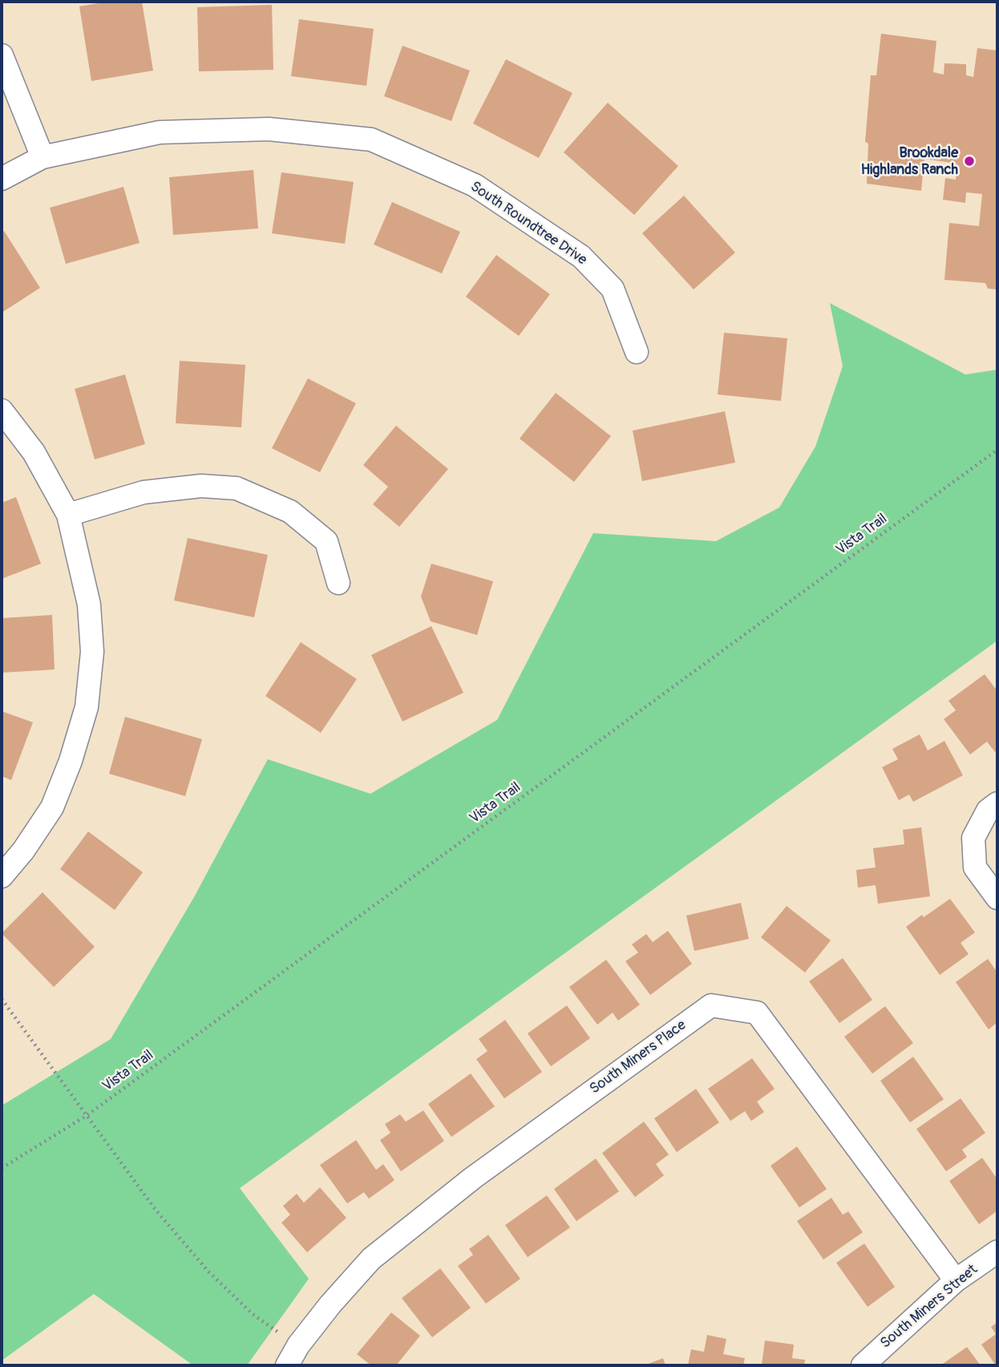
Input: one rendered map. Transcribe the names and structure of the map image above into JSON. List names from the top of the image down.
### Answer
{
  "streets": {
    "street": ["South Roundtree Drive", "South Miners Place", "South Miners Street"],
    "path": ["Vista Trail"]
  },
  "crossings": [
    ["South Miners Place", "South Miners Street"]
  ],
  "places": ["Brookdale Highlands Ranch"]
}
